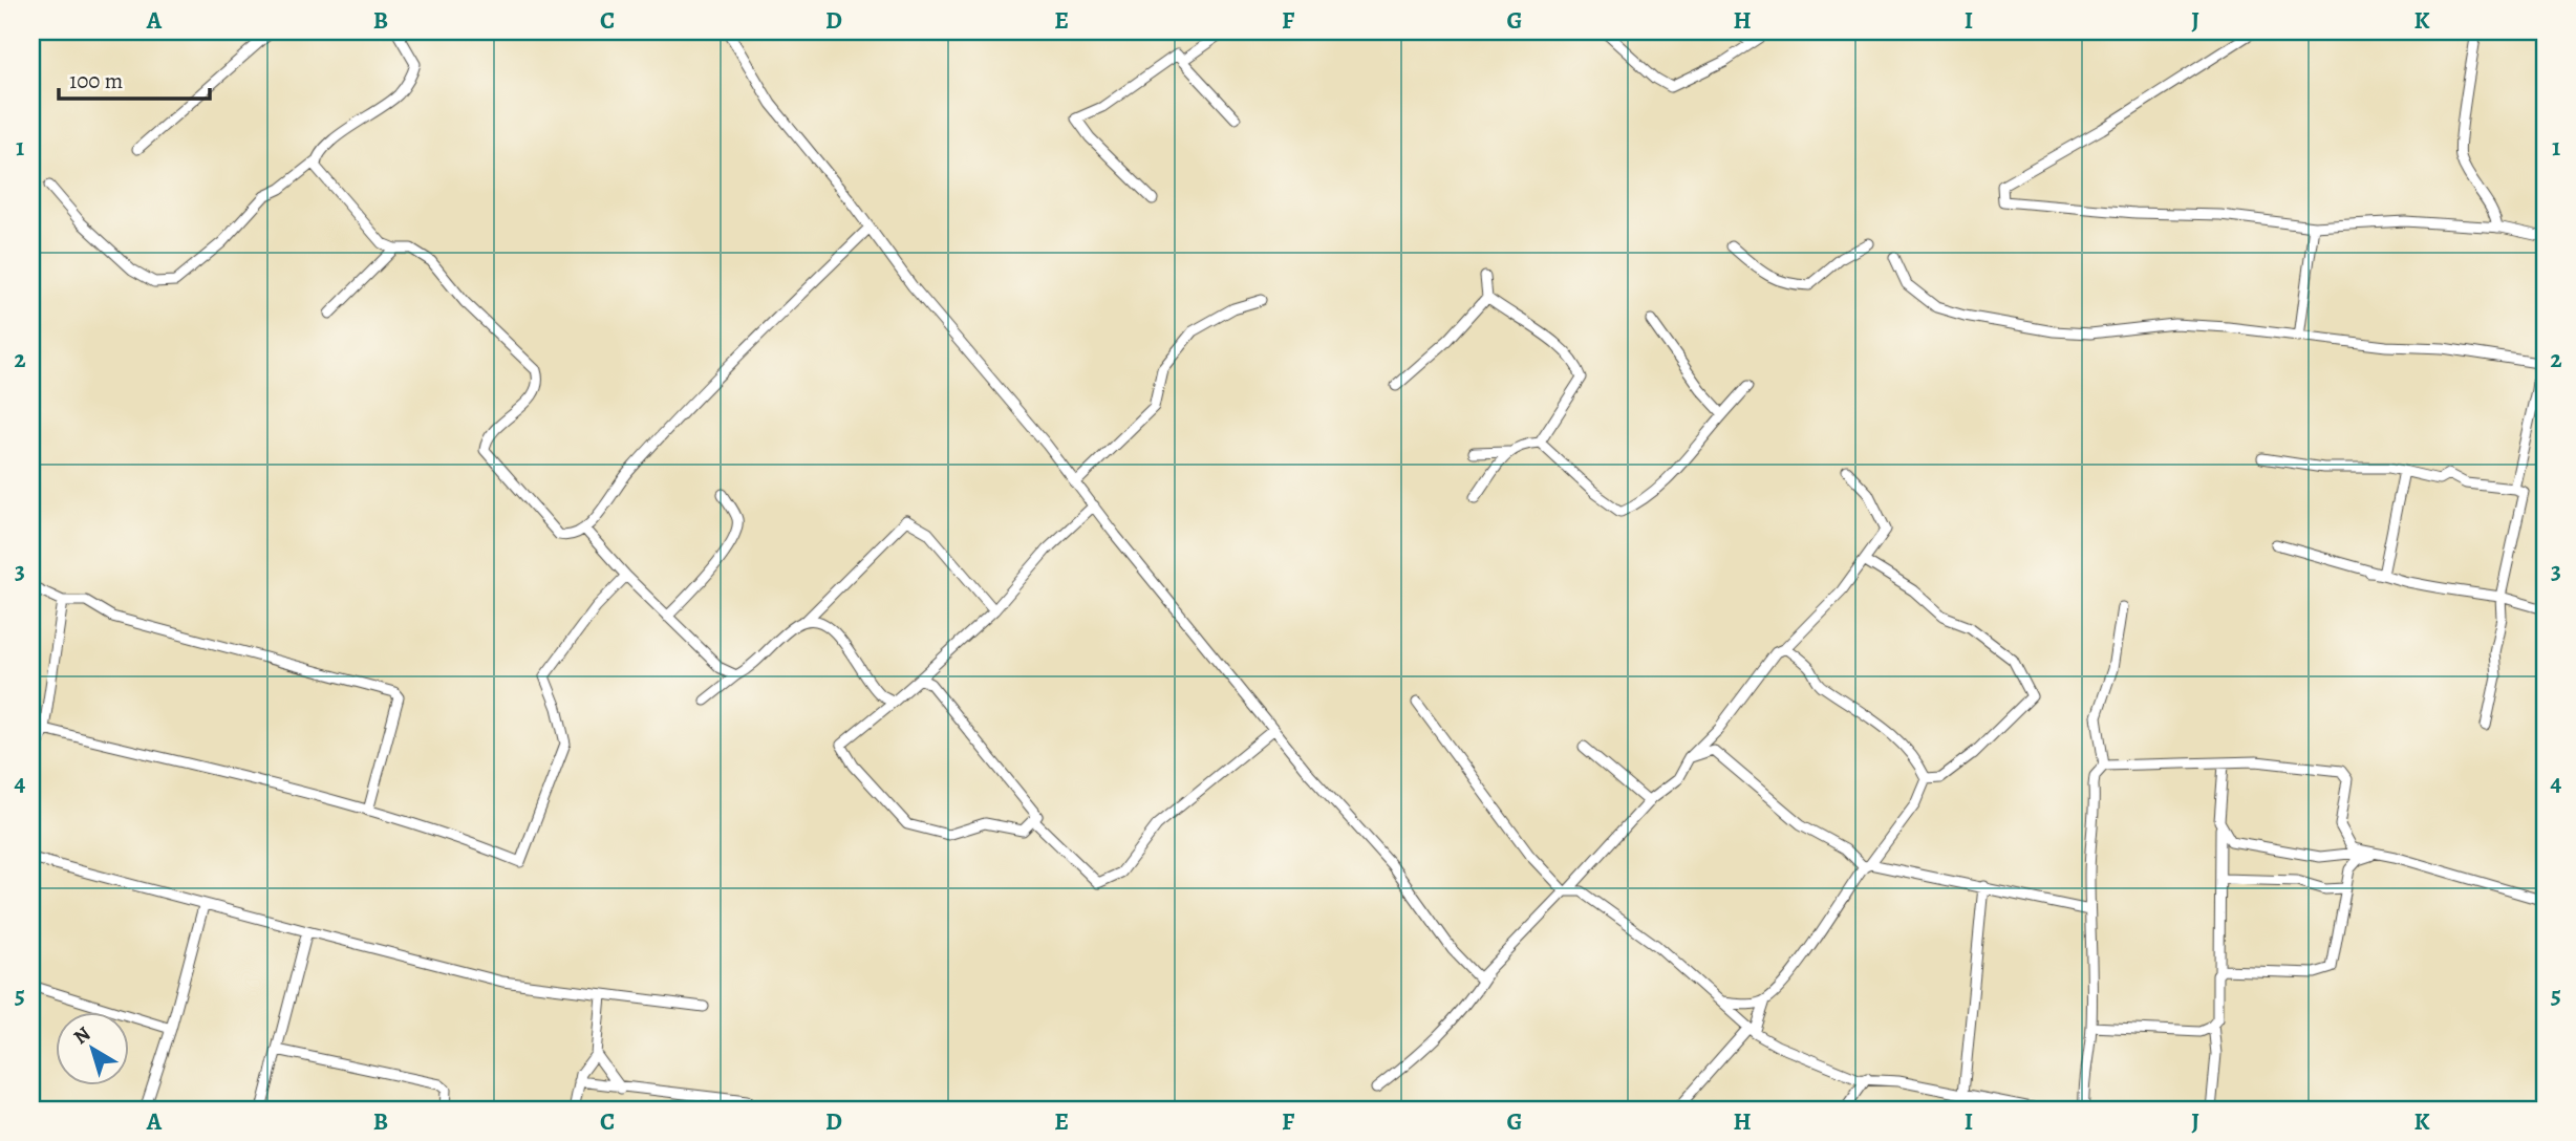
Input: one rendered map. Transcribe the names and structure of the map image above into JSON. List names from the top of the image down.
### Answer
{
  "scale_bar": "100 m",
  "north": "top left",
  "grid": {
    "columns": [
      "A",
      "B",
      "C",
      "D",
      "E",
      "F",
      "G",
      "H",
      "I",
      "J",
      "K"
    ],
    "rows": [
      "1",
      "2",
      "3",
      "4",
      "5"
    ]
  }
}
